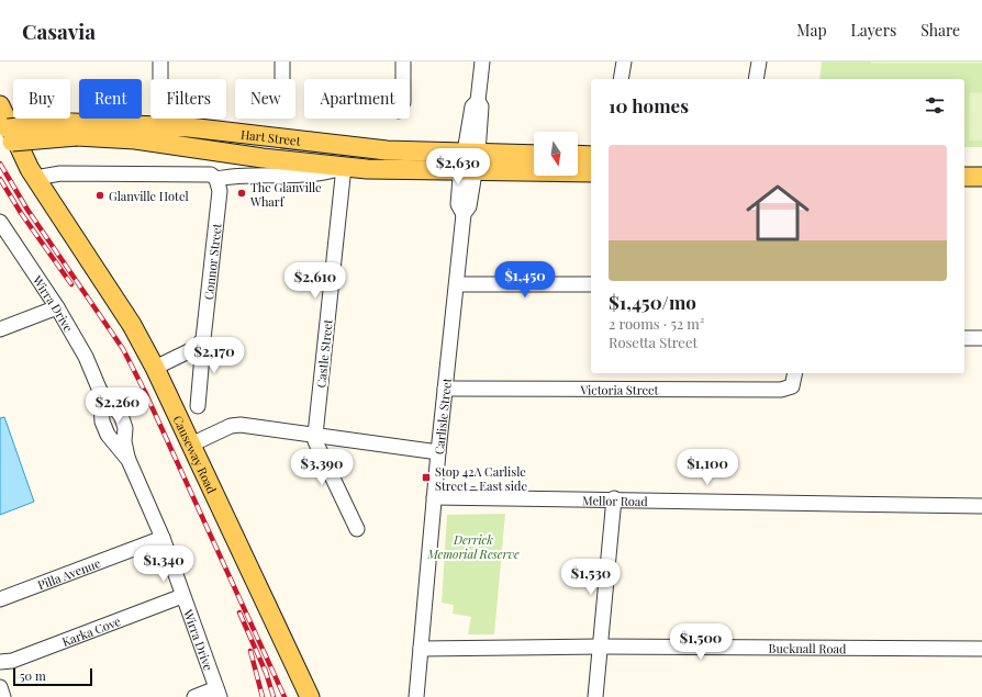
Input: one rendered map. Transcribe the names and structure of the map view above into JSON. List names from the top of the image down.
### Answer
{
  "streets": {
    "main road": ["Hart Street", "Causeway Road"],
    "street": [
      "Connor Street",
      "Wirra Drive",
      "Castle Street",
      "Victoria Street",
      "Carlisle Street",
      "Mellor Road",
      "Pilla Avenue",
      "Karka Cove",
      "Bucknall Road"
    ]
  },
  "crossings": [
    ["Hart Street", "Connor Street"],
    ["Hart Street", "Castle Street"],
    ["Hart Street", "Carlisle Street"],
    ["Hart Street", "Causeway Road"],
    ["Wirra Drive", "Pilla Avenue"],
    ["Wirra Drive", "Karka Cove"],
    ["Victoria Street", "Carlisle Street"],
    ["Carlisle Street", "Mellor Road"],
    ["Carlisle Street", "Bucknall Road"]
  ],
  "parks": ["Derrick Memorial Reserve"],
  "places": {
    "other": ["The Glanville Wharf", "Glanville Hotel"],
    "transit": ["Stop 42A Carlisle Street - East side"]
  },
  "scale_bar": "50 m",
  "north": "bottom",
  "page": {
    "header": "Casavia",
    "nav": ["Map", "Layers", "Share"],
    "chip": [
      "Buy",
      "Rent",
      "Filters",
      "New",
      "Apartment"
    ],
    "heading": "10 homes",
    "list": [
      {
        "name": "$1,450/mo",
        "note": "2 rooms · 52 m² · Rosetta Street"
      }
    ],
    "price": [
      "$2,630",
      "$1,450",
      "$2,610",
      "$2,170",
      "$2,260",
      "$3,390",
      "$1,100",
      "$1,340",
      "$1,530",
      "$1,500"
    ],
    "scale": "50 m"
  }
}
